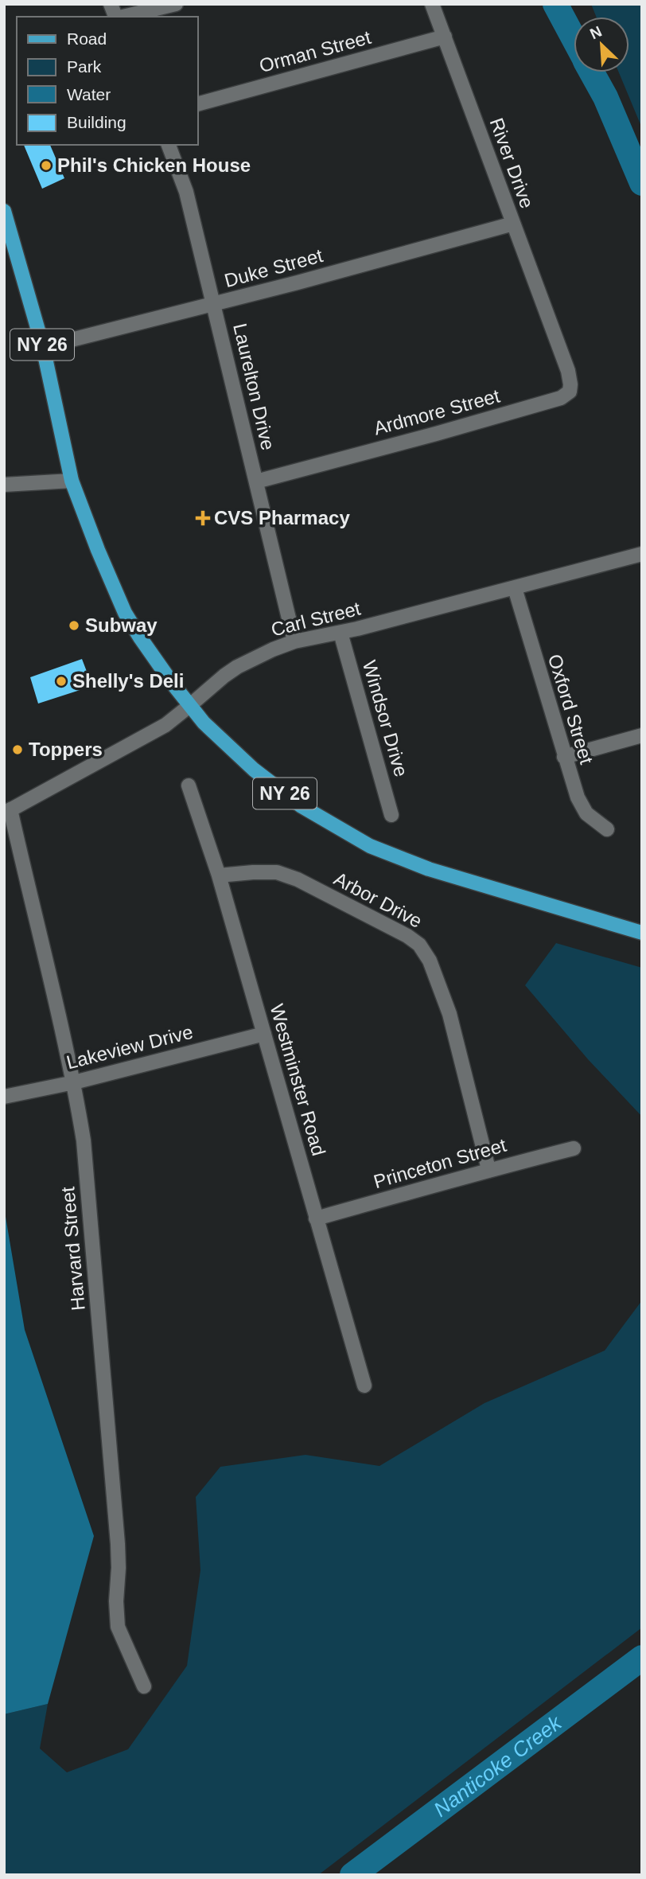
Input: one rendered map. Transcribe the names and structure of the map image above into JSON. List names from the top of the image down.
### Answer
{
  "streets": {
    "main road": ["NY 26"],
    "street": [
      "Orman Street",
      "River Drive",
      "Duke Street",
      "Laurelton Drive",
      "Ardmore Street",
      "Carl Street",
      "Oxford Street",
      "Windsor Drive",
      "Arbor Drive",
      "Lakeview Drive",
      "Westminster Road",
      "Princeton Street",
      "Harvard Street"
    ]
  },
  "crossings": [
    ["Orman Street", "River Drive"],
    ["River Drive", "Duke Street"],
    ["River Drive", "Ardmore Street"],
    ["Duke Street", "NY 26"],
    ["Duke Street", "Laurelton Drive"],
    ["NY 26", "Carl Street"],
    ["Laurelton Drive", "Ardmore Street"],
    ["Laurelton Drive", "Carl Street"],
    ["Carl Street", "Oxford Street"],
    ["Carl Street", "Windsor Drive"],
    ["Carl Street", "Harvard Street"],
    ["Arbor Drive", "Westminster Road"],
    ["Arbor Drive", "Princeton Street"],
    ["Lakeview Drive", "Westminster Road"],
    ["Lakeview Drive", "Harvard Street"],
    ["Westminster Road", "Princeton Street"]
  ],
  "water": ["Nanticoke Creek"],
  "places": {
    "other": [
      "Phil's Chicken House",
      "Subway",
      "Shelly's Deli",
      "Toppers"
    ],
    "health": ["CVS Pharmacy"]
  },
  "legend": [
    "Road",
    "Park",
    "Water",
    "Building"
  ],
  "north": "top left"
}
